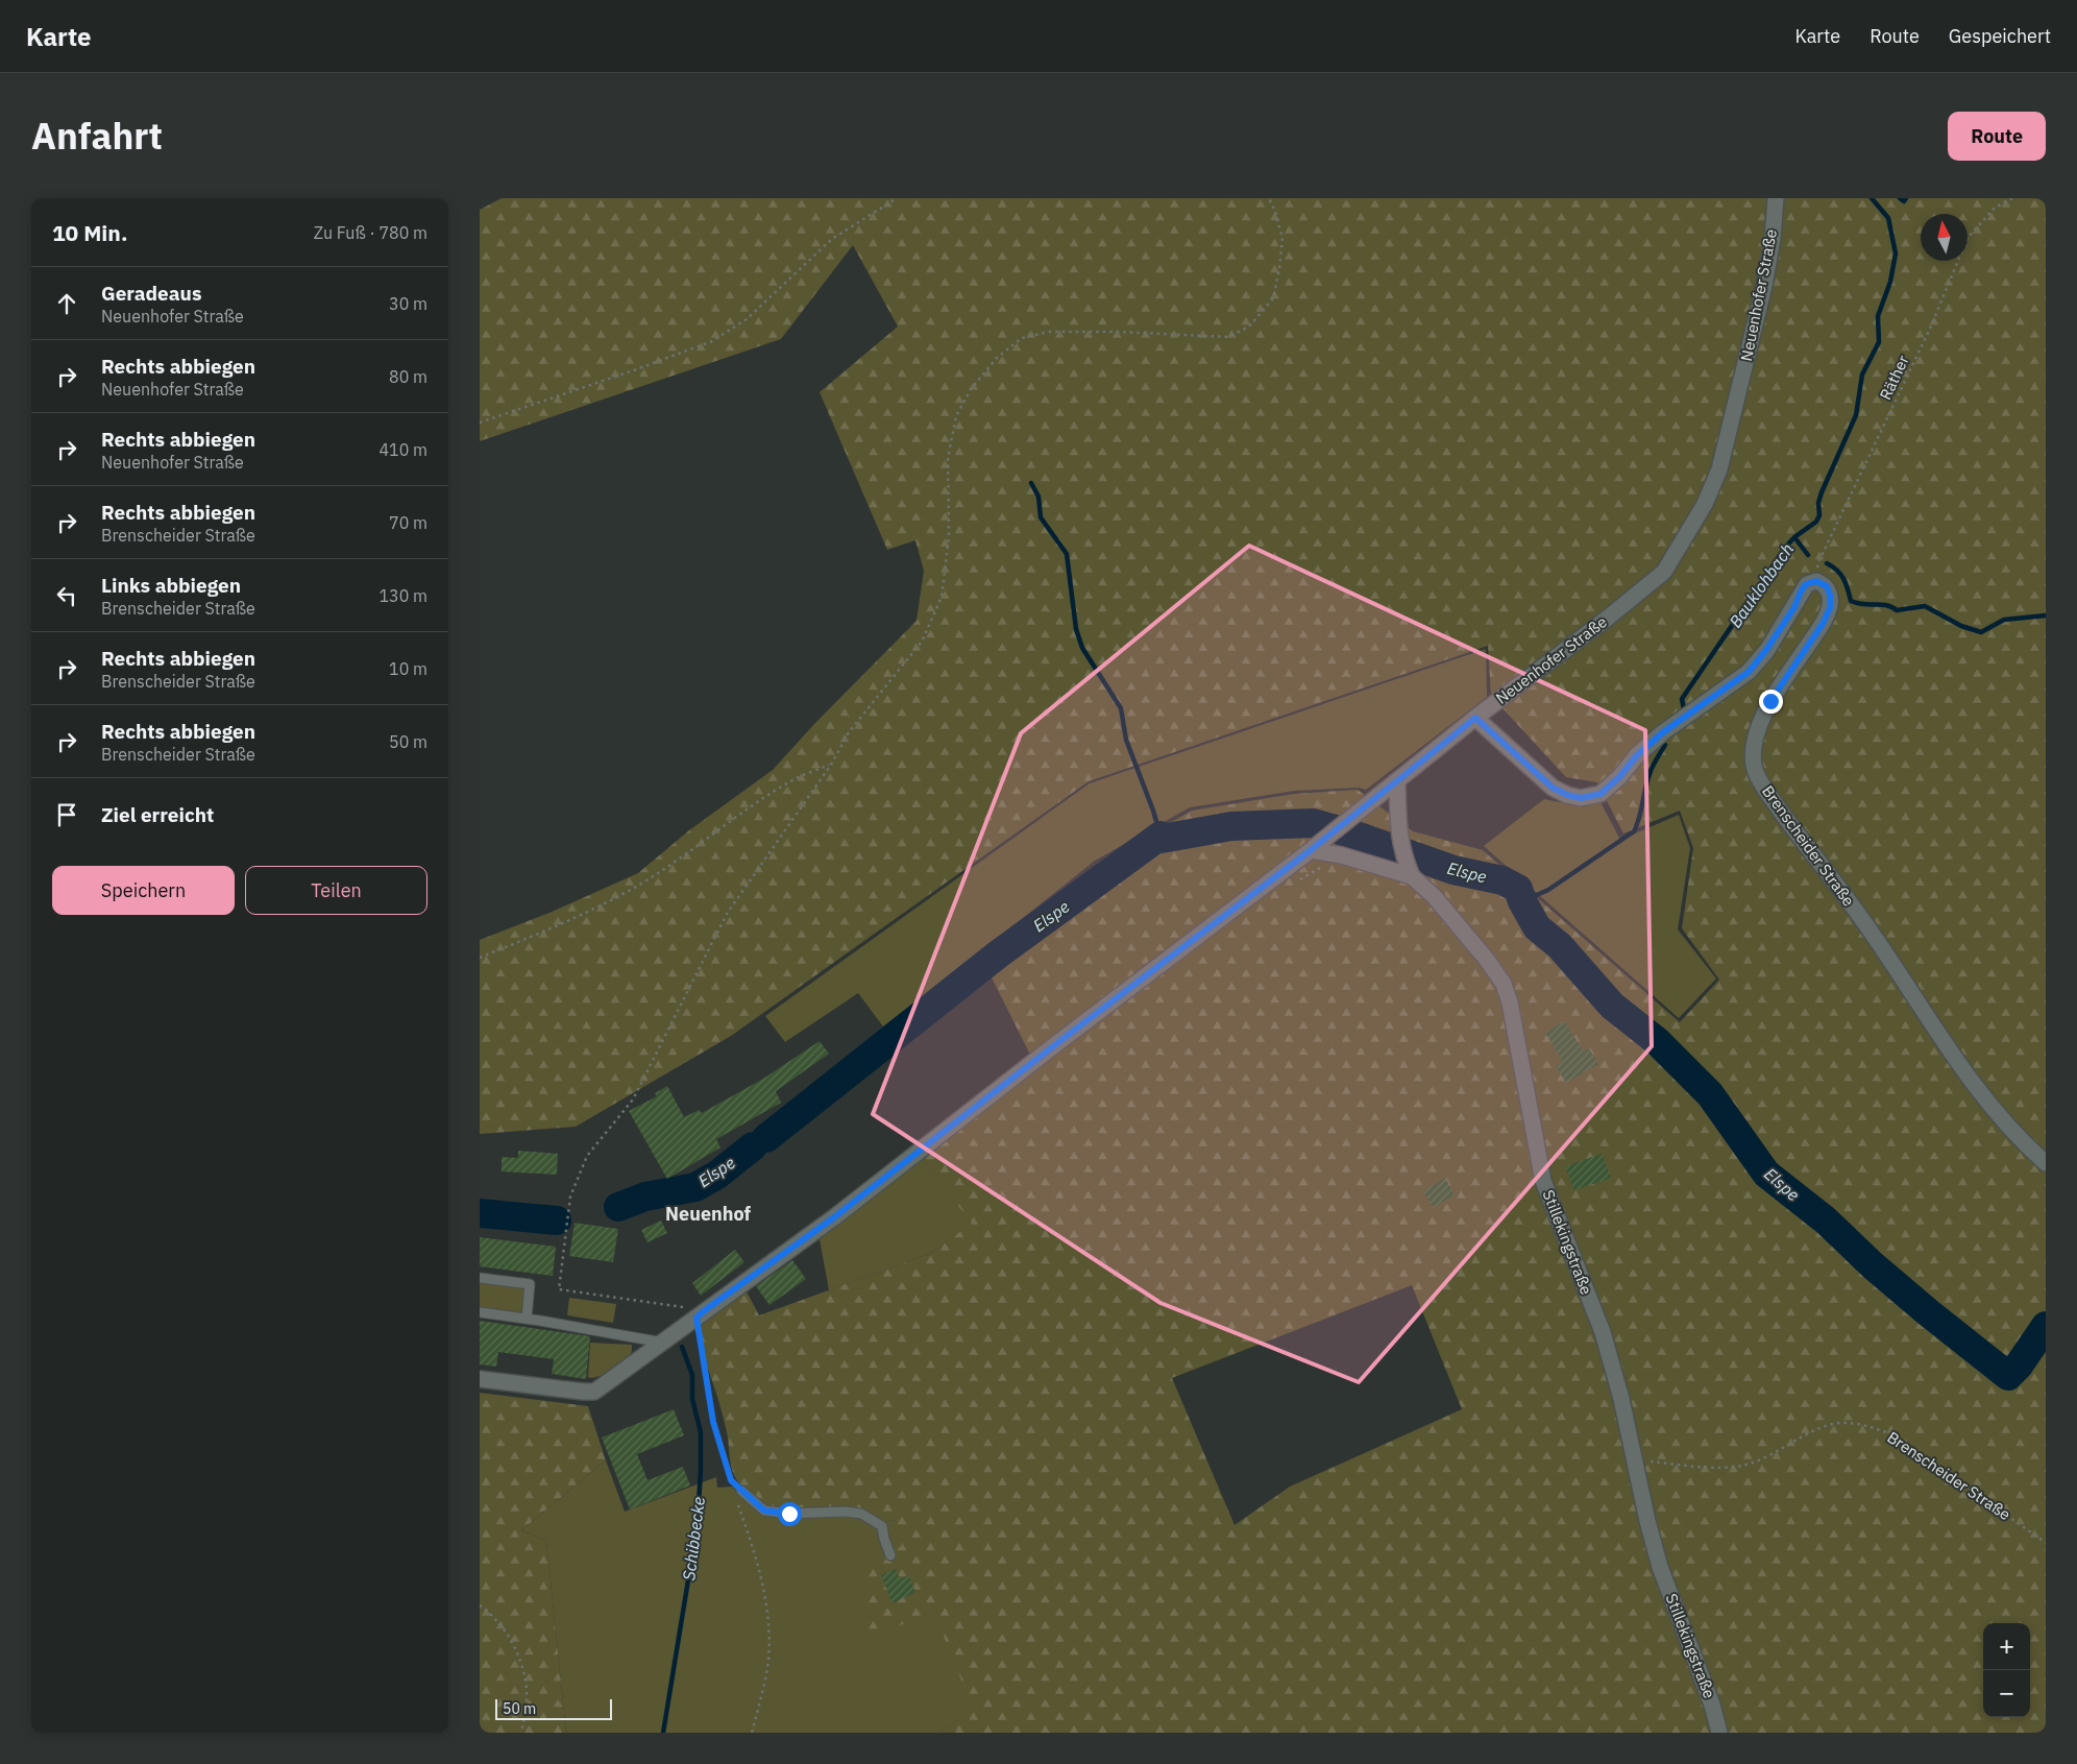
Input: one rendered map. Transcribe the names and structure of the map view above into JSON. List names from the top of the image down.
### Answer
{
  "streets": {
    "street": ["Neuenhofer Straße", "Brenscheider Straße", "Stillekingstraße"],
    "path": ["Räther"]
  },
  "crossings": [
    ["Neuenhofer Straße", "Stillekingstraße"],
    ["Räther", "Brenscheider Straße"],
    ["Brenscheider Straße", "Stillekingstraße"]
  ],
  "districts": ["Neuenhof"],
  "water": ["Bauklohbach", "Elspe", "Schibbecke"],
  "scale_bar": "50 m",
  "north": "top",
  "page": {
    "header": "Karte",
    "nav": ["Karte", "Route", "Gespeichert"],
    "title": "Anfahrt",
    "buttons": [
      "Route",
      ["Speichern", "Teilen"]
    ],
    "heading": ["10 Min.", "Zu Fuß · 780 m"],
    "list": [
      ["Geradeaus", "Neuenhofer Straße", "30 m"],
      ["Rechts abbiegen", "Neuenhofer Straße", "80 m"],
      ["Rechts abbiegen", "Neuenhofer Straße", "410 m"],
      ["Rechts abbiegen", "Brenscheider Straße", "70 m"],
      ["Links abbiegen", "Brenscheider Straße", "130 m"],
      ["Rechts abbiegen", "Brenscheider Straße", "10 m"],
      ["Rechts abbiegen", "Brenscheider Straße", "50 m"],
      "Ziel erreicht"
    ],
    "map_buttons": ["+", "−"],
    "scale": "50 m"
  }
}
